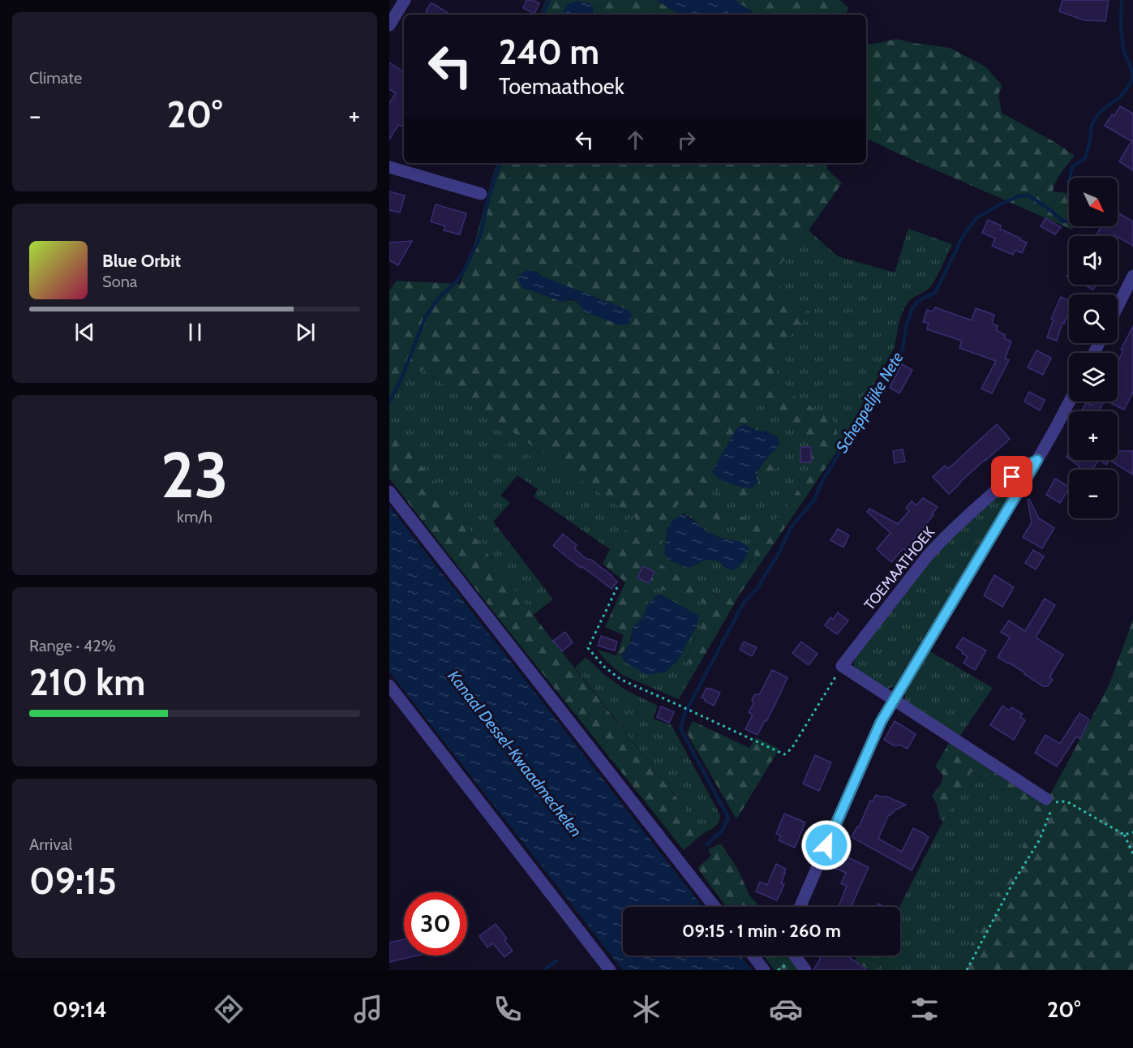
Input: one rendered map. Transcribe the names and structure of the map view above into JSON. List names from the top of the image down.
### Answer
{
  "streets": {
    "street": ["TOEMAATHOEK"]
  },
  "water": ["Scheppelijke Nete", "Kanaal Dessel-Kwaadmechelen"],
  "north": "bottom right",
  "page": {
    "tile": [
      "Climate",
      ["23", "km/h"],
      ["Range · 42%", "210 km"],
      ["Arrival", "09:15"]
    ],
    "turn": ["240 m", "Toemaathoek"],
    "heat": ["−", "20°", "+"],
    "map_buttons": ["+", "−"],
    "song": ["Blue Orbit", "Sona"],
    "limit": "30",
    "trip": "09:15 · 1 min · 260 m",
    "tabs": ["09:14", "20°"]
  }
}
